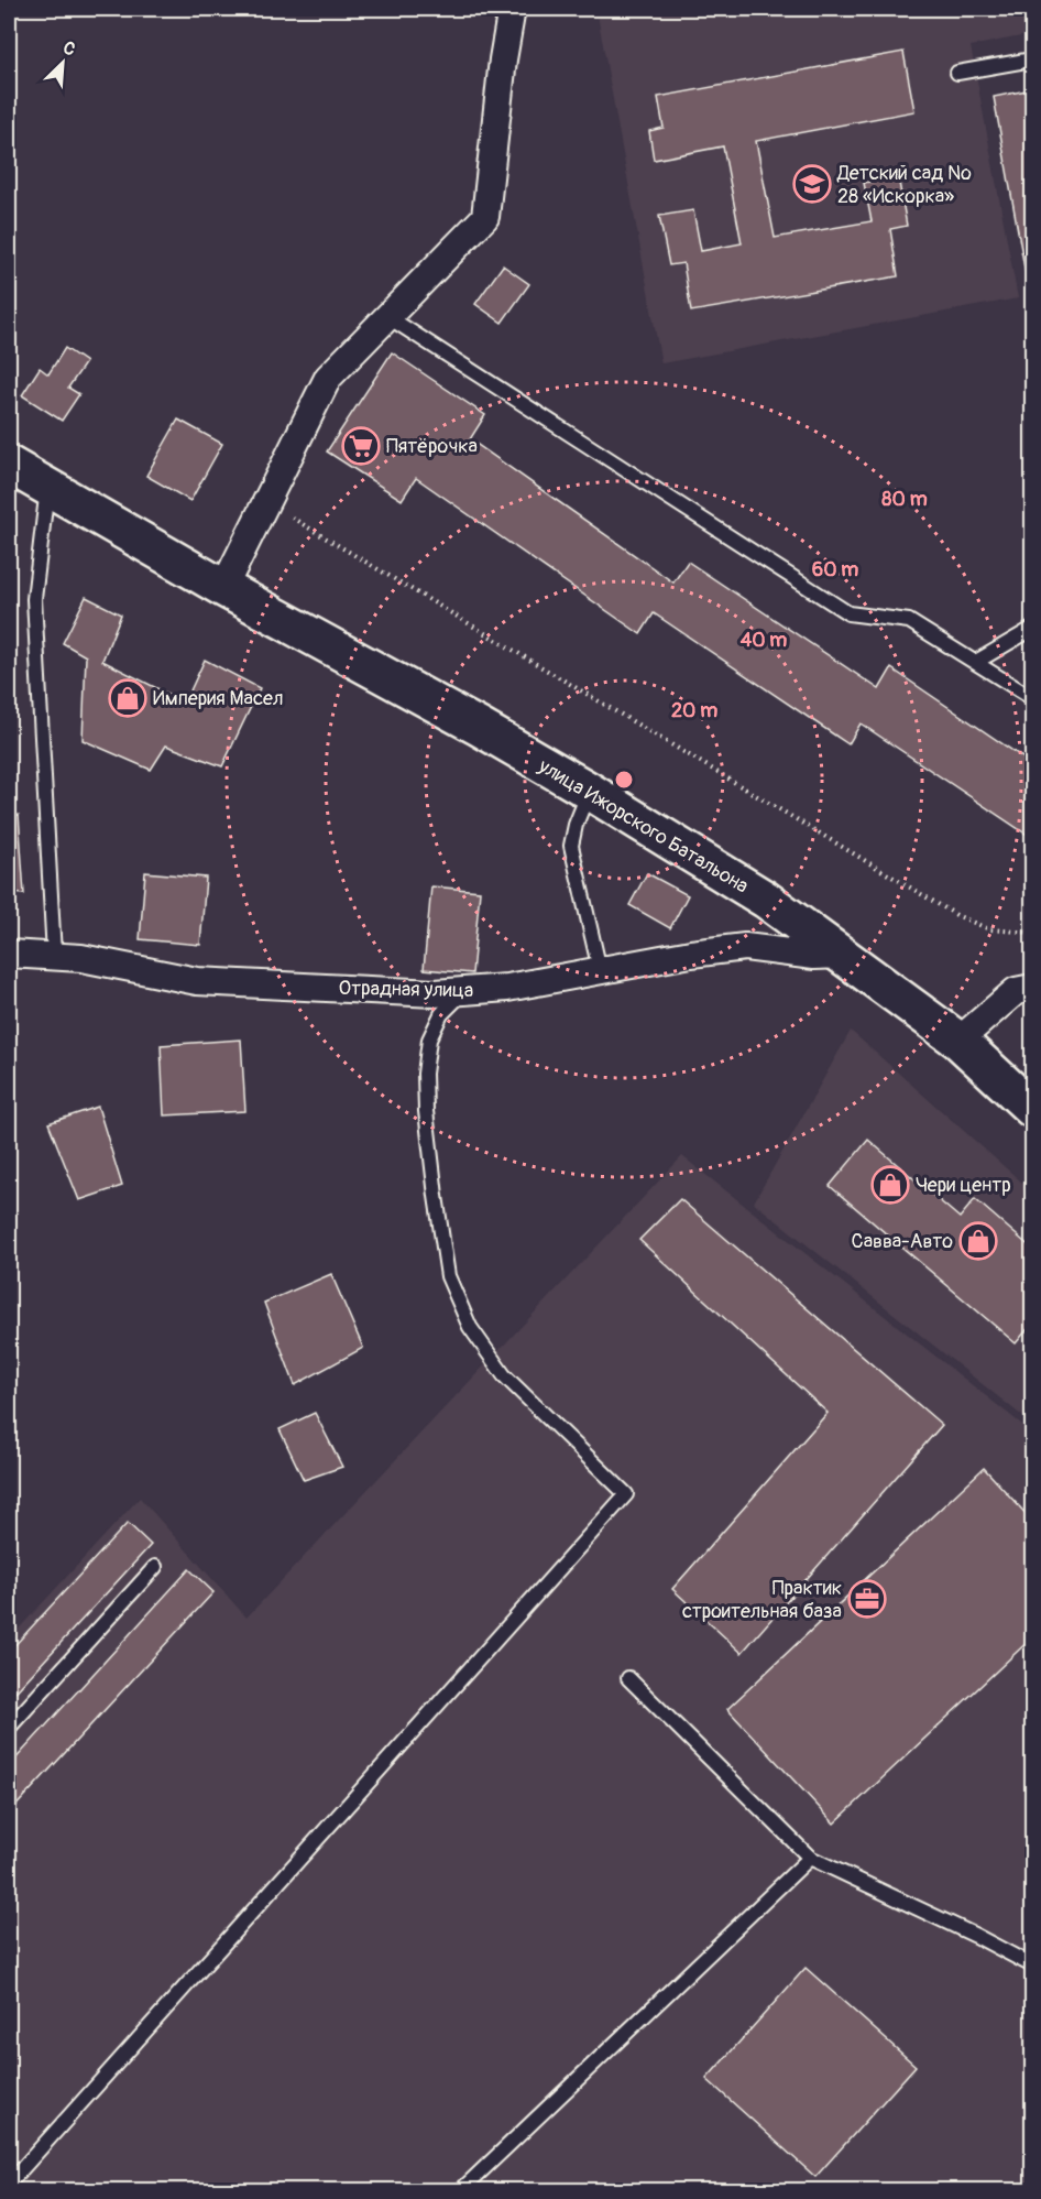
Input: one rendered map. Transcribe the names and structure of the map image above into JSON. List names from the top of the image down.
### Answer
{
  "streets": {
    "street": ["улица Ижорского Батальона", "Отрадная улица"]
  },
  "crossings": [
    ["улица Ижорского Батальона", "Отрадная улица"]
  ],
  "places": {
    "school or university": ["Детский сад № 28 «Искорка»"],
    "supermarket": ["Пятёрочка"],
    "shop": ["Империя Масел", "Чери центр", "Савва-Авто"],
    "office": ["Практик строительная база"]
  },
  "north": "top right",
  "rings": [
    "80 m",
    "60 m",
    "40 m",
    "20 m"
  ]
}
